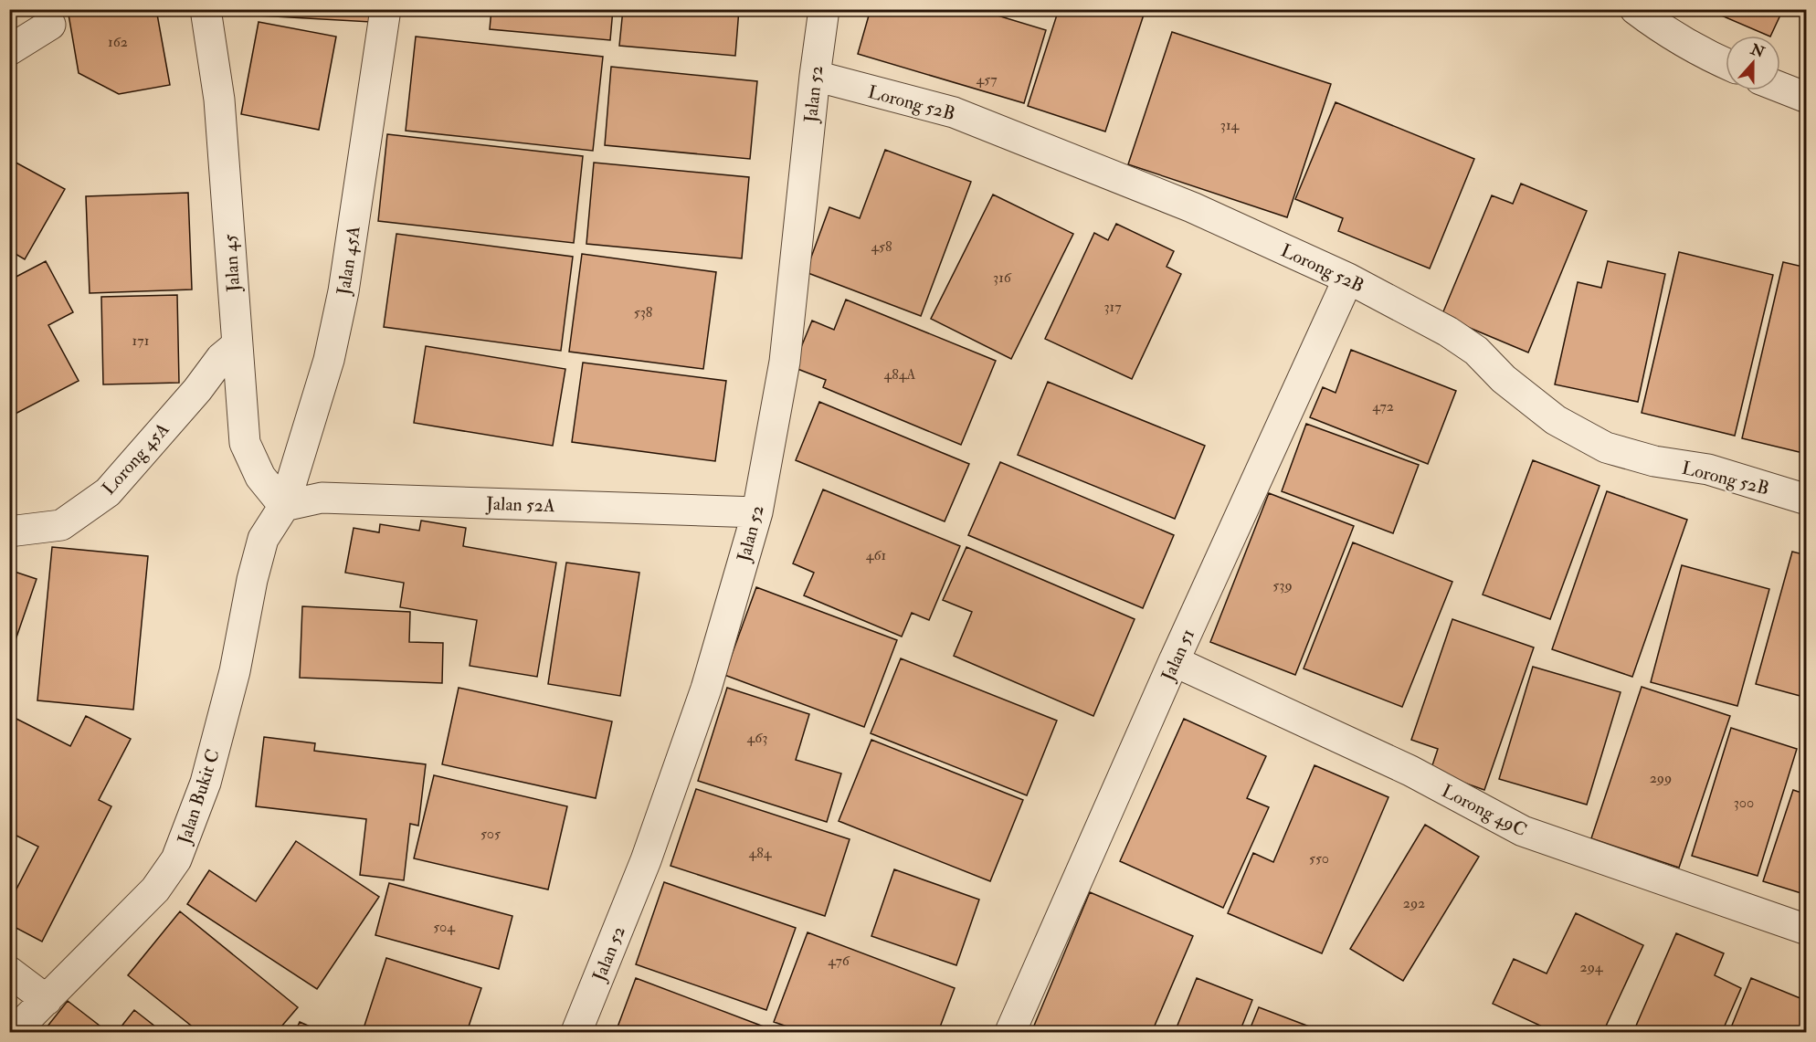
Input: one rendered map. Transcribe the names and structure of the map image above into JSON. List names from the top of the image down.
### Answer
{
  "streets": {
    "street": [
      "Jalan 52",
      "Lorong 52B",
      "Jalan 45A",
      "Jalan 45",
      "Lorong 45A",
      "Jalan 52A",
      "Jalan 51",
      "Jalan Bukit C",
      "Lorong 49C"
    ]
  },
  "crossings": [
    ["Jalan 52", "Lorong 52B"],
    ["Jalan 52", "Jalan 52A"],
    ["Lorong 52B", "Jalan 51"],
    ["Jalan 45A", "Jalan 45"],
    ["Jalan 45A", "Jalan 52A"],
    ["Jalan 45A", "Jalan Bukit C"],
    ["Jalan 45", "Lorong 45A"],
    ["Jalan 45", "Jalan 52A"],
    ["Jalan 45", "Jalan Bukit C"],
    ["Jalan 52A", "Jalan Bukit C"],
    ["Jalan 51", "Lorong 49C"]
  ],
  "house_numbers": [
    "162",
    "457",
    "314",
    "458",
    "316",
    "317",
    "538",
    "171",
    "484A",
    "472",
    "461",
    "539",
    "463",
    "299",
    "300",
    "505",
    "484",
    "550",
    "292",
    "504",
    "476",
    "294"
  ],
  "north": "top"
}
